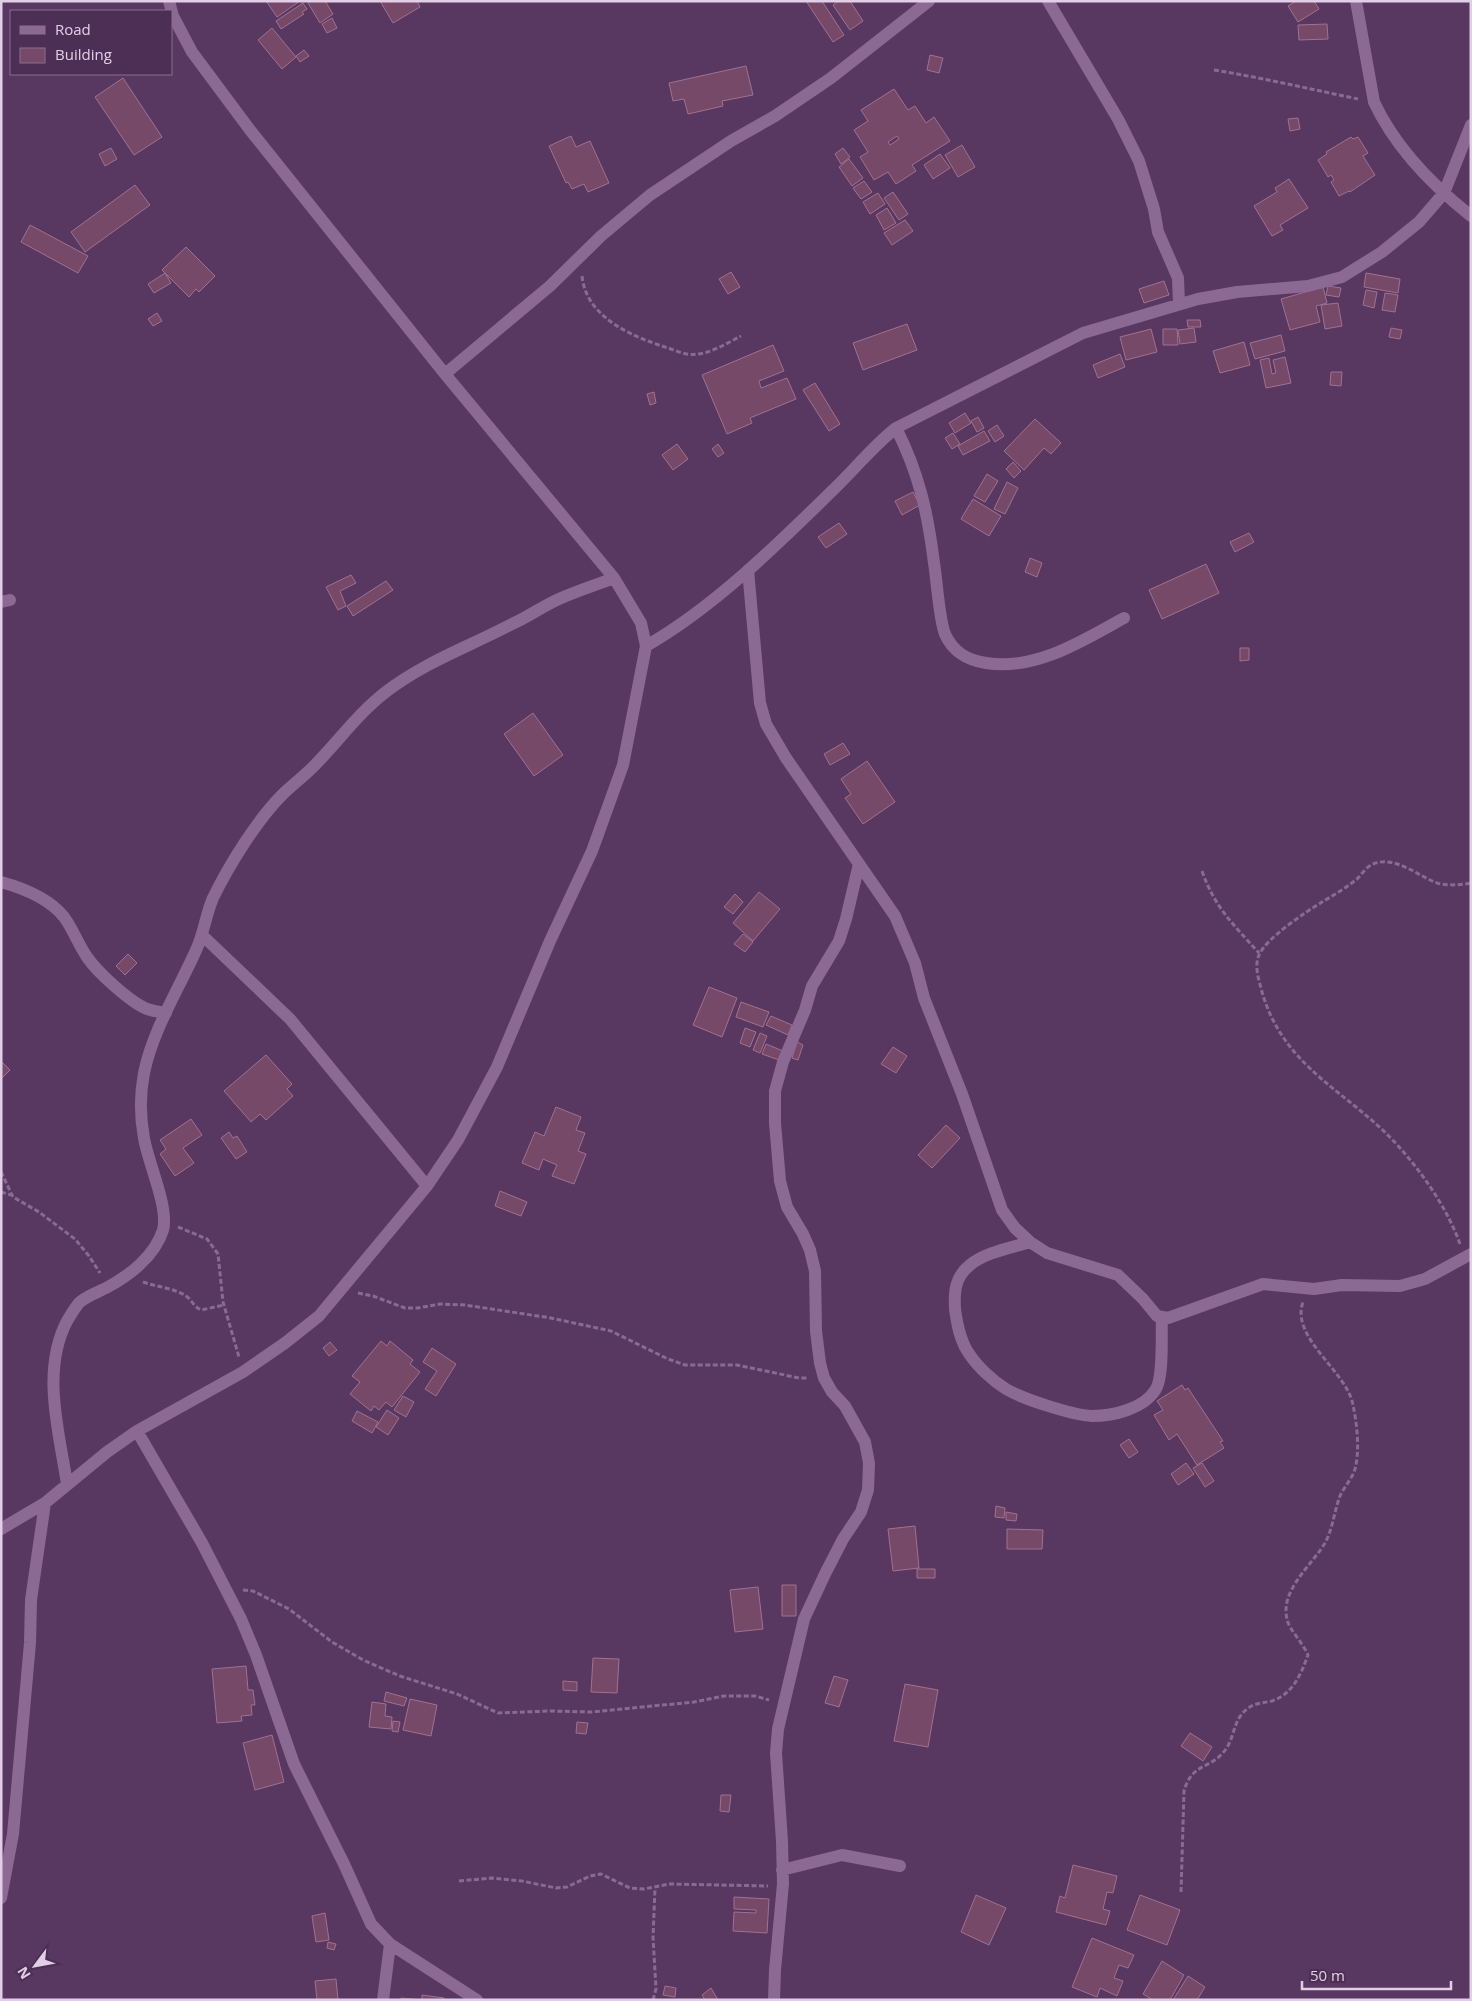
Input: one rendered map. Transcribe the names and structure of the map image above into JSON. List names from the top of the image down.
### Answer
{
  "legend": ["Road", "Building"],
  "scale_bar": "50 m",
  "north": "bottom left"
}
